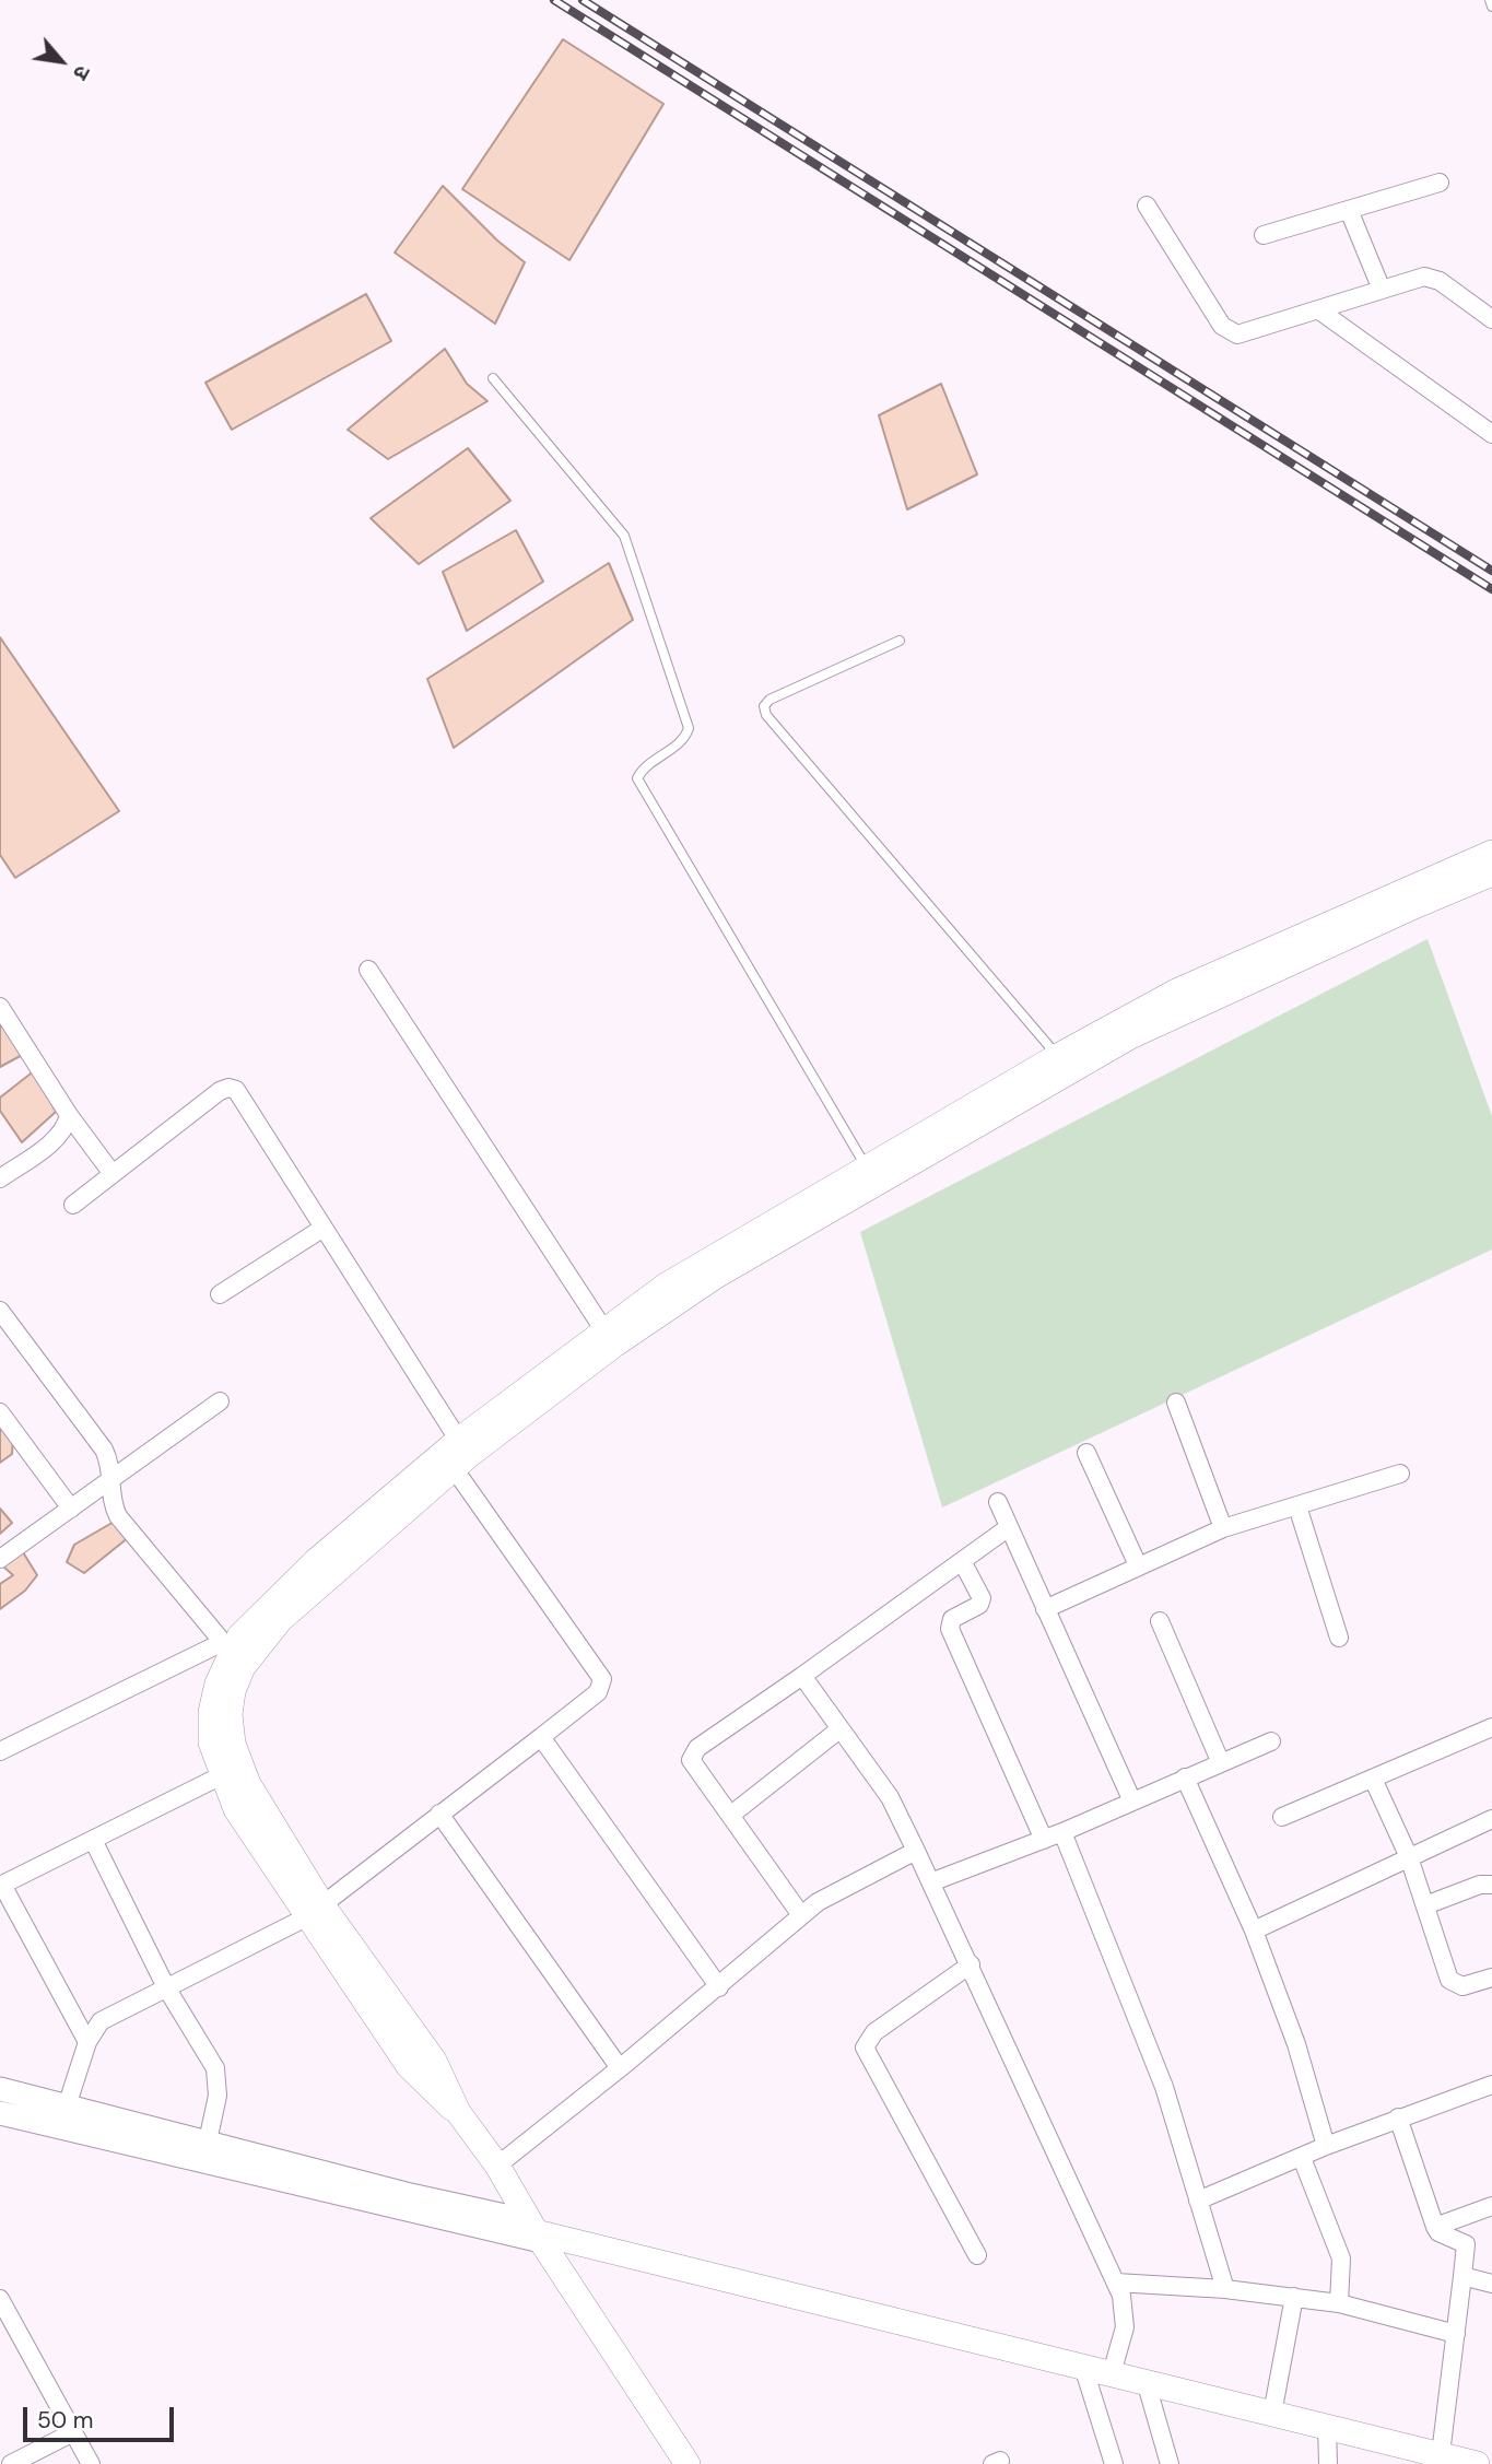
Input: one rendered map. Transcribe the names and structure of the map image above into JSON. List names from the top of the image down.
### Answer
{
  "scale_bar": "50 m",
  "north": "bottom right"
}
